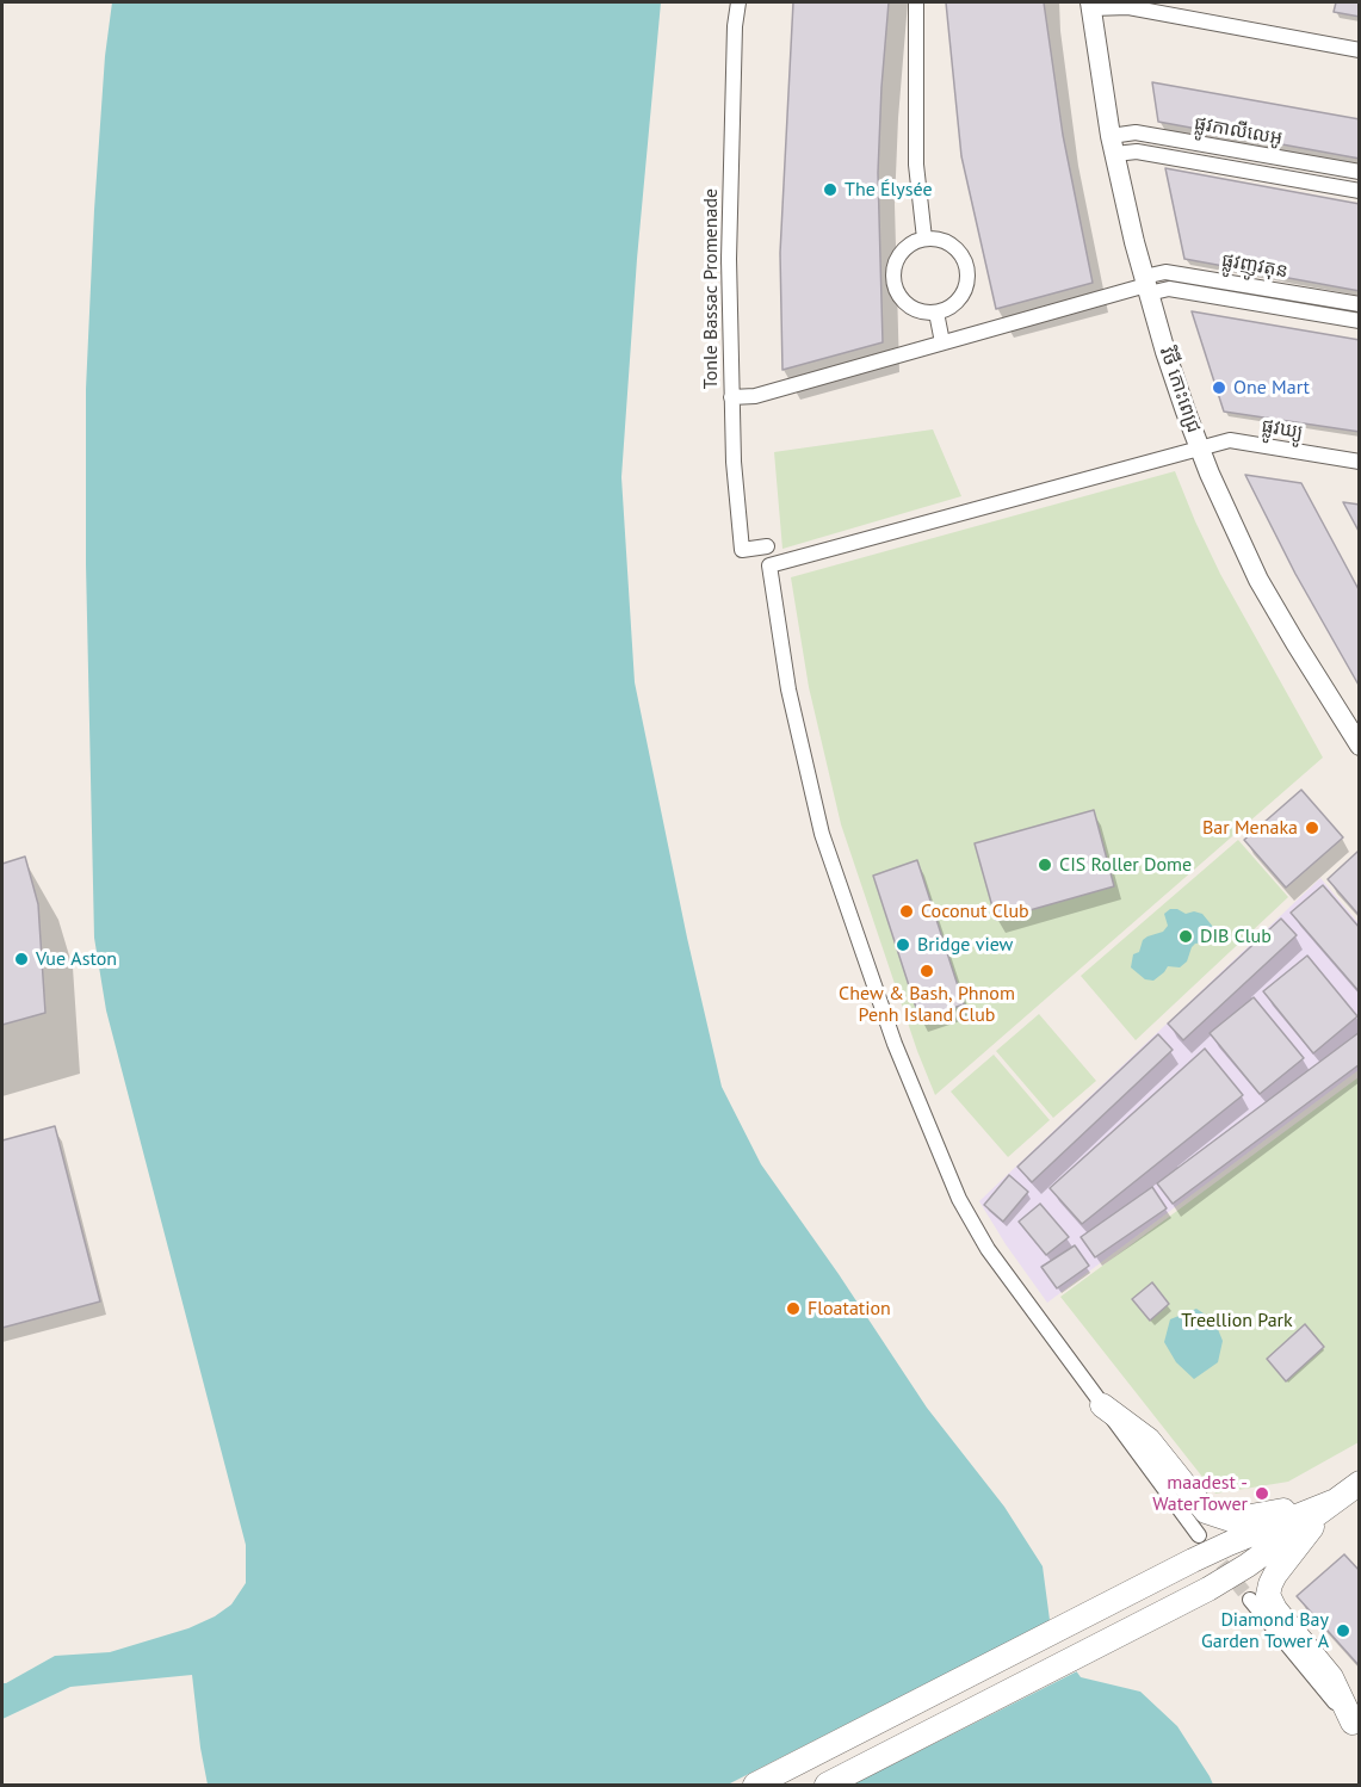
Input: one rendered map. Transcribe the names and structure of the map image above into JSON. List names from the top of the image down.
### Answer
{
  "streets": {
    "main road": ["វិថី កោះពេជ្រ"],
    "street": [
      "ផ្លូវកាលីលេអូ",
      "ផ្លូវញូវតុន",
      "Tonle Bassac Promenade",
      "ផ្លូវឃ្យូ"
    ]
  },
  "crossings": [
    ["ផ្លូវកាលីលេអូ", "វិថី កោះពេជ្រ"],
    ["ផ្លូវញូវតុន", "វិថី កោះពេជ្រ"],
    ["វិថី កោះពេជ្រ", "ផ្លូវឃ្យូ"]
  ],
  "parks": ["Treellion Park"],
  "places": [
    "The Élysée",
    "One Mart",
    "Bar Menaka",
    "CIS Roller Dome",
    "Coconut Club",
    "DIB Club",
    "Bridge view",
    "Vue Aston",
    "Chew & Bash, Phnom Penh Island Club",
    "Floatation",
    "maadest - WaterTower",
    "Diamond Bay Garden Tower A"
  ]
}
